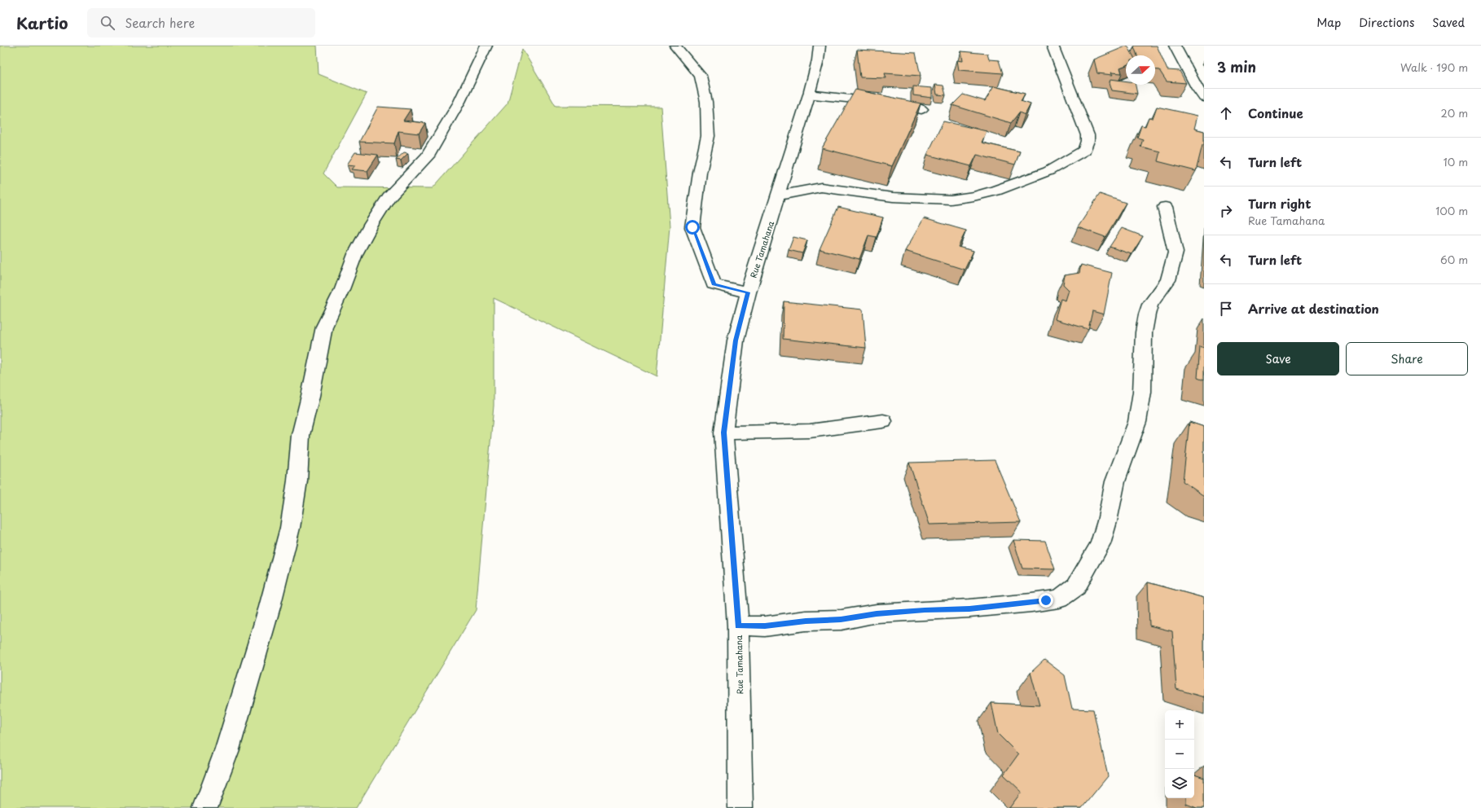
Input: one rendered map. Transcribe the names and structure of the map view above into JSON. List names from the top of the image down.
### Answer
{
  "streets": {
    "street": ["Rue Tamahana"]
  },
  "north": "right",
  "page": {
    "header": "Kartio",
    "search": "Search here",
    "nav": ["Map", "Directions", "Saved"],
    "heading": ["3 min", "Walk · 190 m"],
    "list": [
      ["Continue", "20 m"],
      ["Turn left", "10 m"],
      ["Turn right", "Rue Tamahana", "100 m"],
      ["Turn left", "60 m"],
      "Arrive at destination"
    ],
    "buttons": ["Save", "Share"],
    "map_buttons": ["+", "−"]
  }
}
